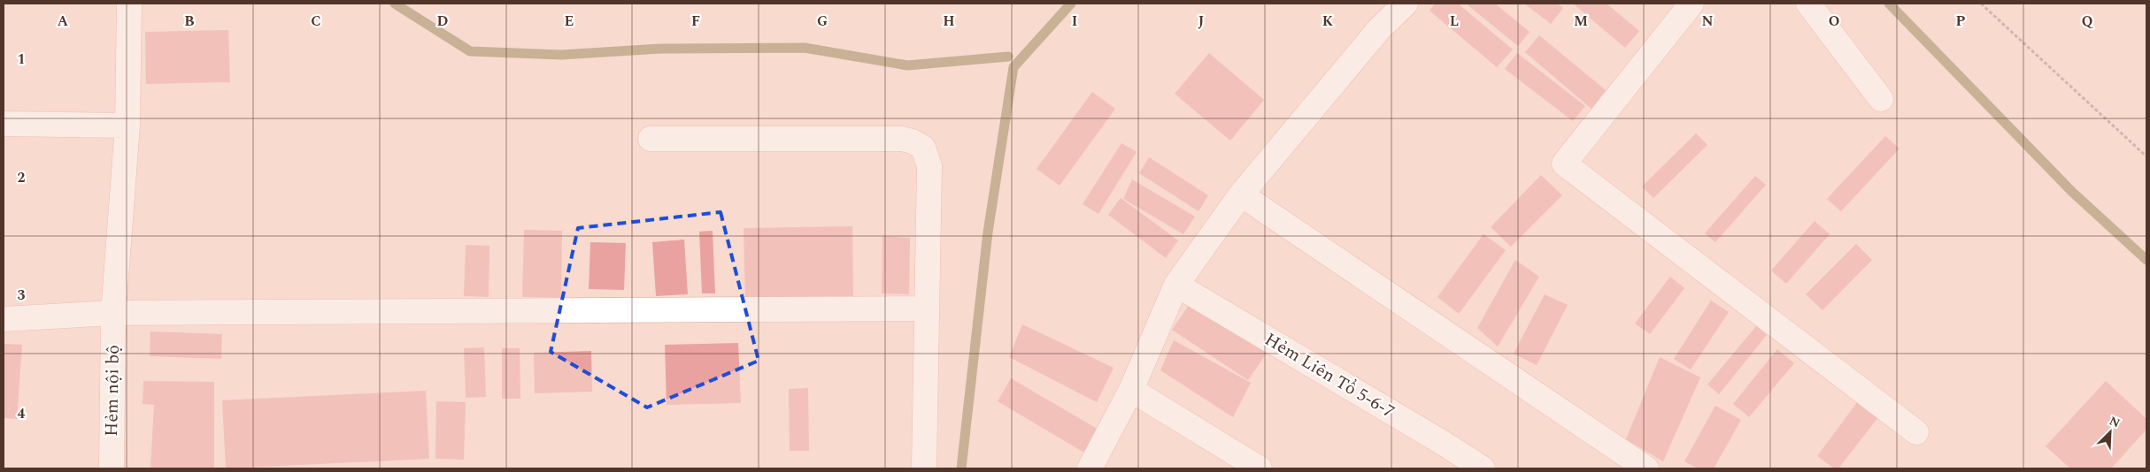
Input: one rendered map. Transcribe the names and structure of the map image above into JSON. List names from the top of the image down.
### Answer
{
  "streets": {
    "street": ["Hẻm Liên Tổ 5-6-7", "Hẻm nội bộ"]
  },
  "north": "top right",
  "grid": {
    "columns": [
      "A",
      "B",
      "C",
      "D",
      "E",
      "F",
      "G",
      "H",
      "I",
      "J",
      "K",
      "L",
      "M",
      "N",
      "O",
      "P",
      "Q"
    ],
    "rows": [
      "1",
      "2",
      "3",
      "4"
    ]
  }
}
